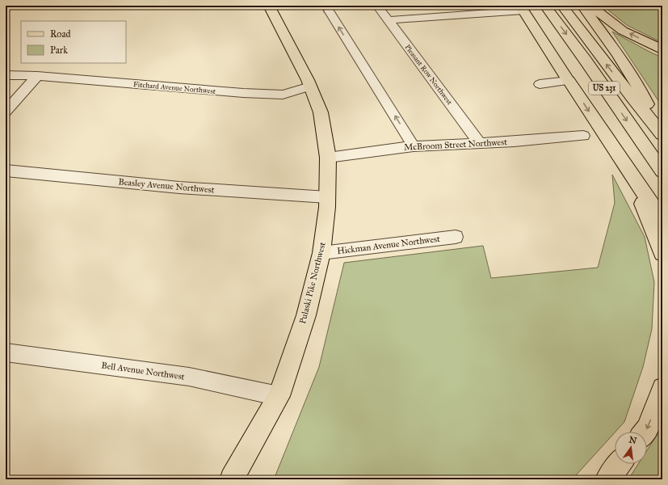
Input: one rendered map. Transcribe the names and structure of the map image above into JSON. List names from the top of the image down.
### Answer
{
  "streets": {
    "main road": ["US 231", "Pulaski Pike Northwest"],
    "street": [
      "Pleasant Row Northwest",
      "Fitchard Avenue Northwest",
      "McBroom Street Northwest",
      "Beasley Avenue Northwest",
      "Hickman Avenue Northwest",
      "Bell Avenue Northwest"
    ]
  },
  "crossings": [
    ["Pleasant Row Northwest", "McBroom Street Northwest"],
    ["Fitchard Avenue Northwest", "Pulaski Pike Northwest"],
    ["McBroom Street Northwest", "Pulaski Pike Northwest"],
    ["Beasley Avenue Northwest", "Pulaski Pike Northwest"],
    ["Hickman Avenue Northwest", "Pulaski Pike Northwest"],
    ["Pulaski Pike Northwest", "Bell Avenue Northwest"]
  ],
  "legend": ["Road", "Park"],
  "north": "top"
}
